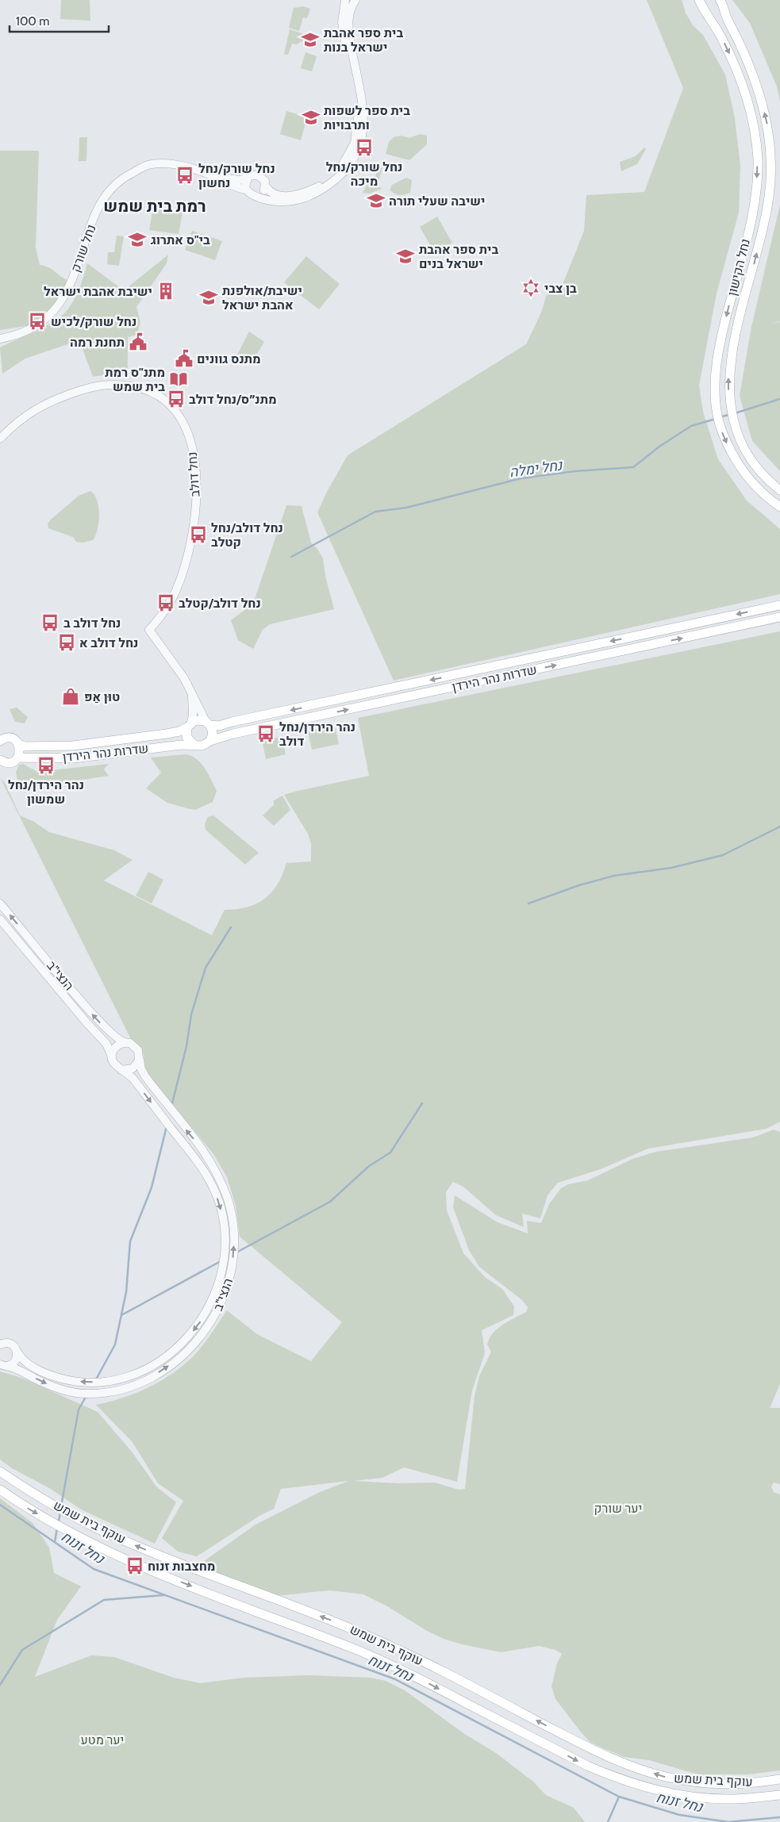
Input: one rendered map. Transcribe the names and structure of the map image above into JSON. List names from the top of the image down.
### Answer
{
  "streets": {
    "main road": ["נחל הקישון", "שדרות נהר הירדן", "עוקף בית שמש"],
    "street": ["נחל שורק", "נחל דולב", "הנצי\"ב"]
  },
  "crossings": [
    ["נחל דולב", "שדרות נהר הירדן"]
  ],
  "districts": ["רמת בית שמש"],
  "water": ["נחל ימלה", "נחל זנוח"],
  "parks": ["יער שורק", "יער מטע"],
  "places": {
    "school or university": [
      "בית ספר אהבת ישראל בנות",
      "בית ספר לשפות ותרבויות",
      "ישיבה שעלי תורה",
      "בי\"ס אתרוג",
      "בית ספר אהבת ישראל בנים",
      "ישיבת/אולפנת אהבת ישראל"
    ],
    "bus stop": [
      "נחל שורק/נחל מיכה",
      "נחל שורק/נחל נחשון",
      "נחל שורק/לכיש",
      "מתנ״ס/נחל דולב",
      "נחל דולב/נחל קטלב",
      "נחל דולב/קטלב",
      "נחל דולב ב",
      "נחל דולב א",
      "נהר הירדן/נחל דולב",
      "נהר הירדן/נחל שמשון",
      "מחצבות זנוח"
    ],
    "synagogue": ["בן צבי"],
    "building": ["ישיבת אהבת ישראל"],
    "public building": ["תחנת רמה", "מתנס גוונים"],
    "library": ["מתנ\"ס רמת בית שמש"],
    "shop": ["טוּן אַפּ"]
  },
  "scale_bar": "100 m"
}
